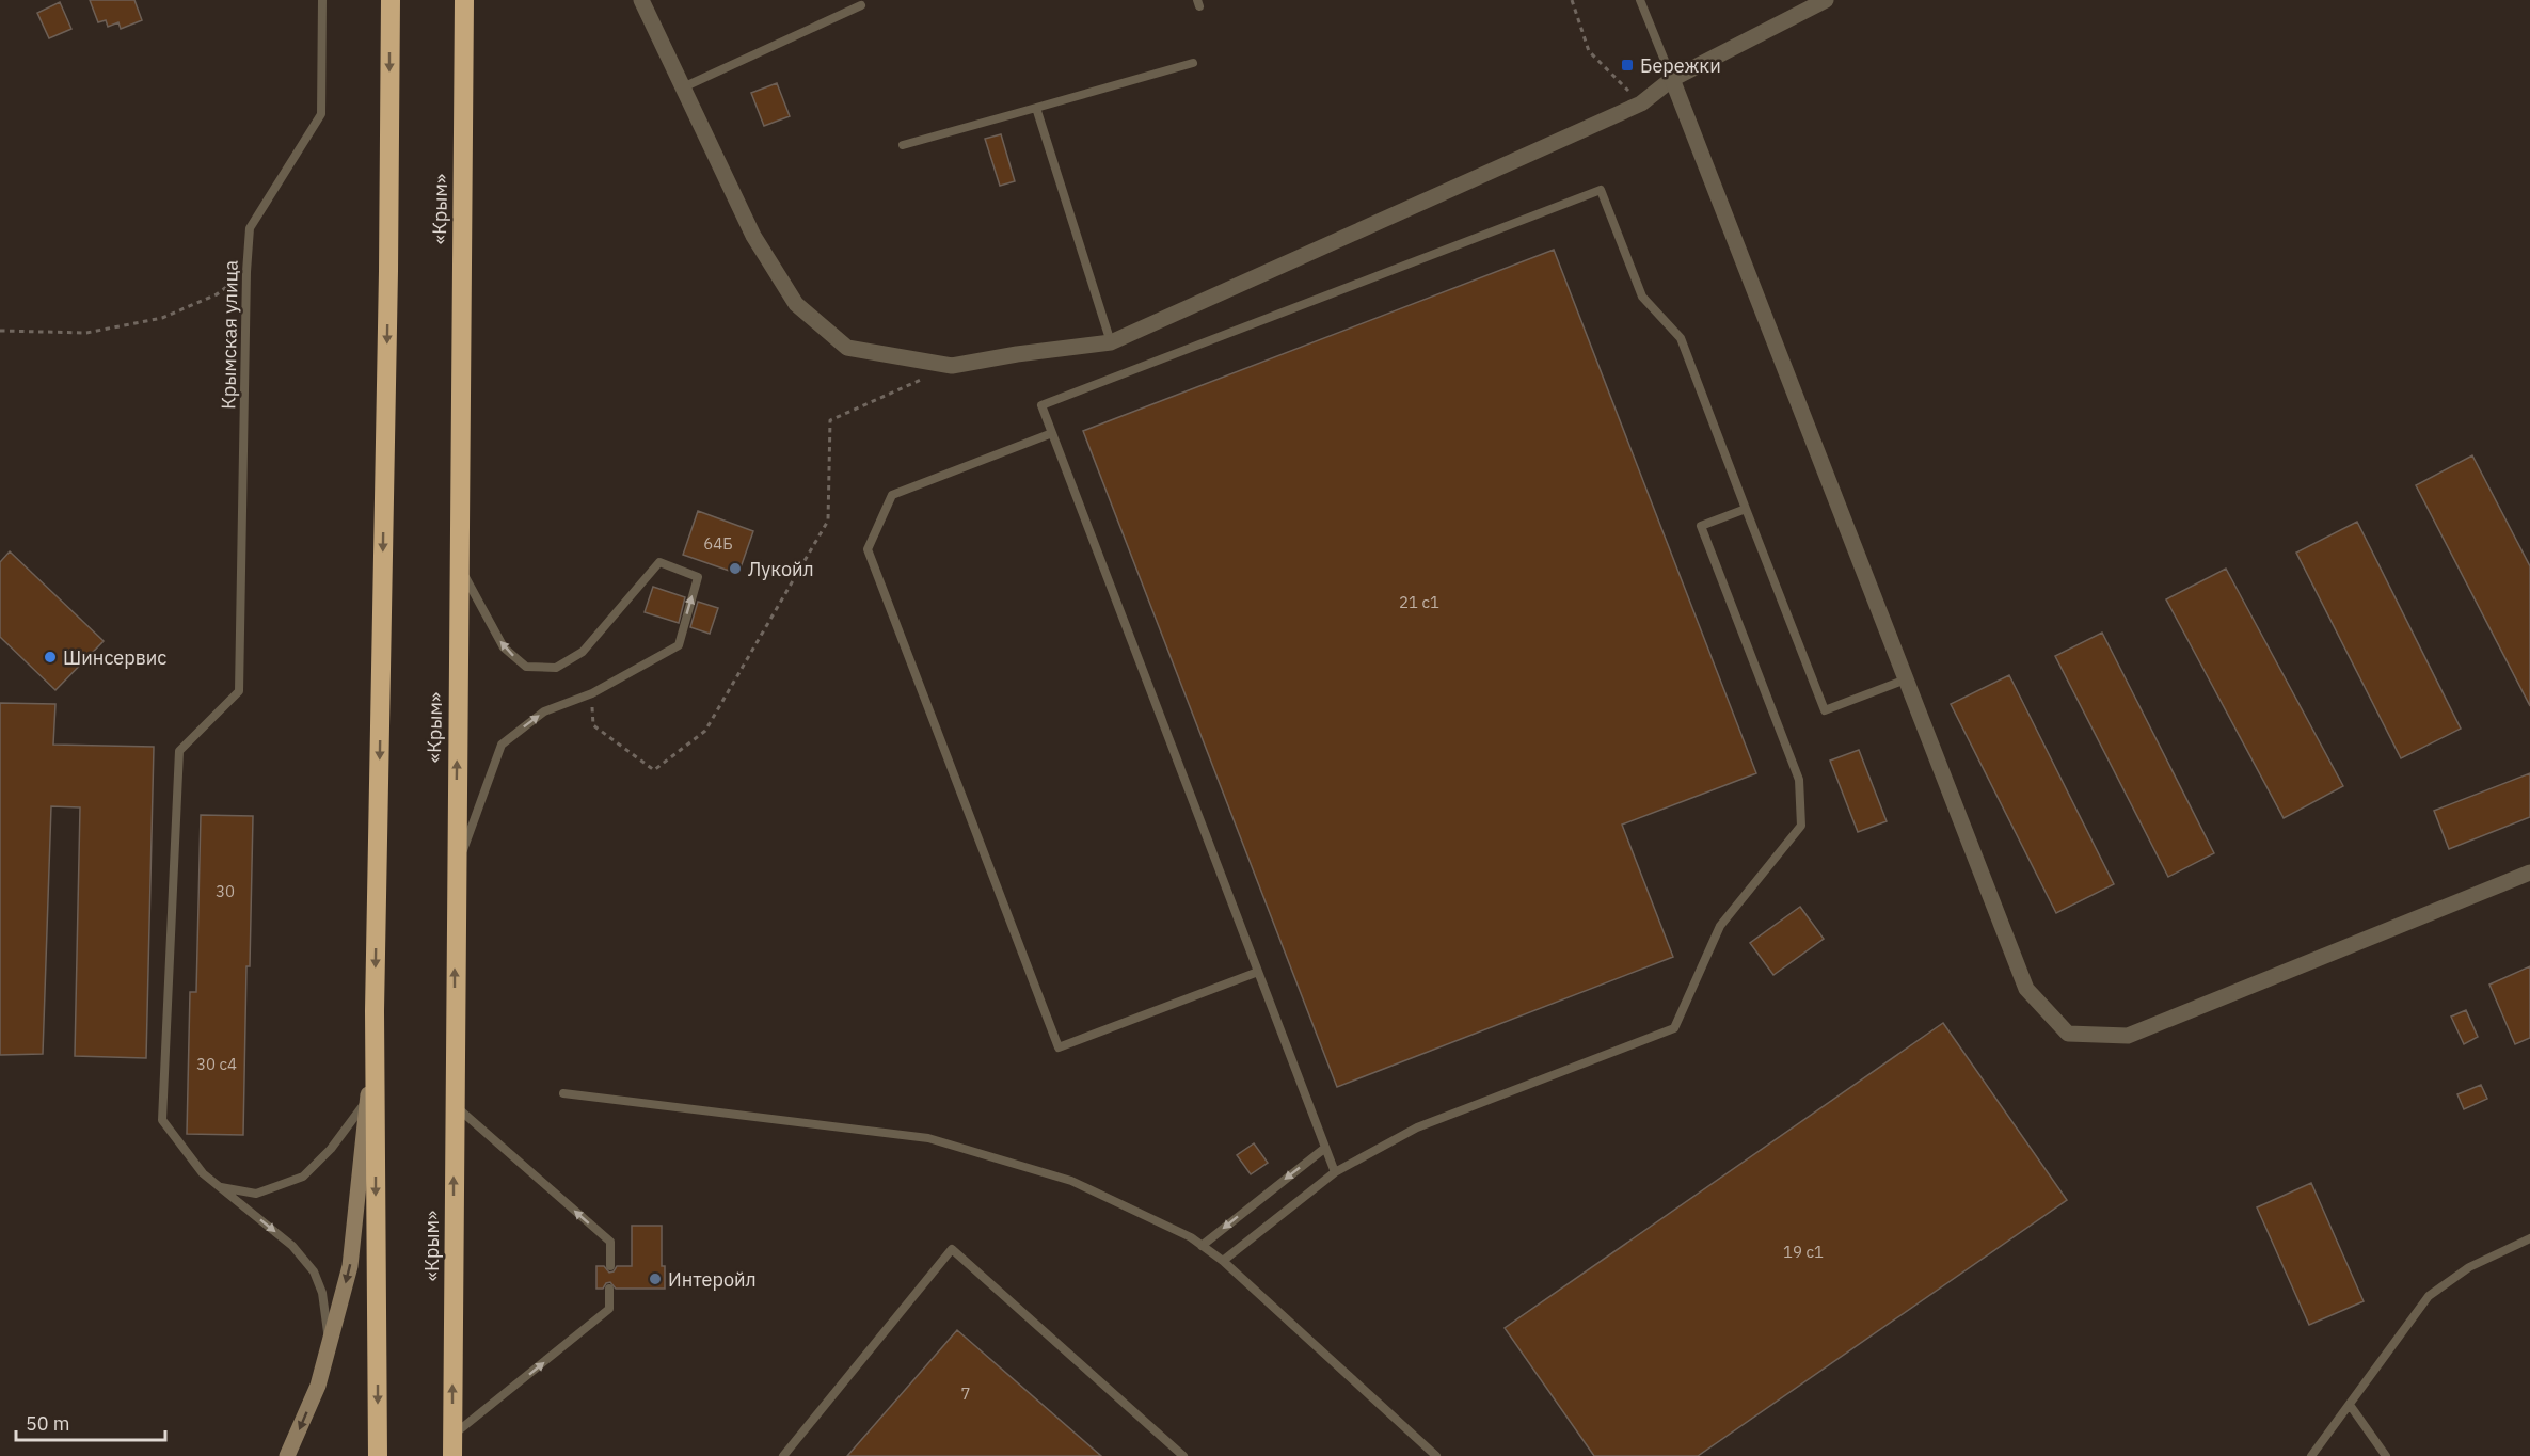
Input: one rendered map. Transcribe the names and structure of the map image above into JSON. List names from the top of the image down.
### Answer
{
  "streets": {
    "highway": ["«Крым»"],
    "lane": ["Крымская улица"]
  },
  "places": {
    "transit": ["Бережки"],
    "other": ["Лукойл", "Шинсервис", "Интеройл"]
  },
  "house_numbers": [
    "64Б",
    "21 с1",
    "30",
    "30 с4",
    "19 с1",
    "7"
  ],
  "scale_bar": "50 m"
}
